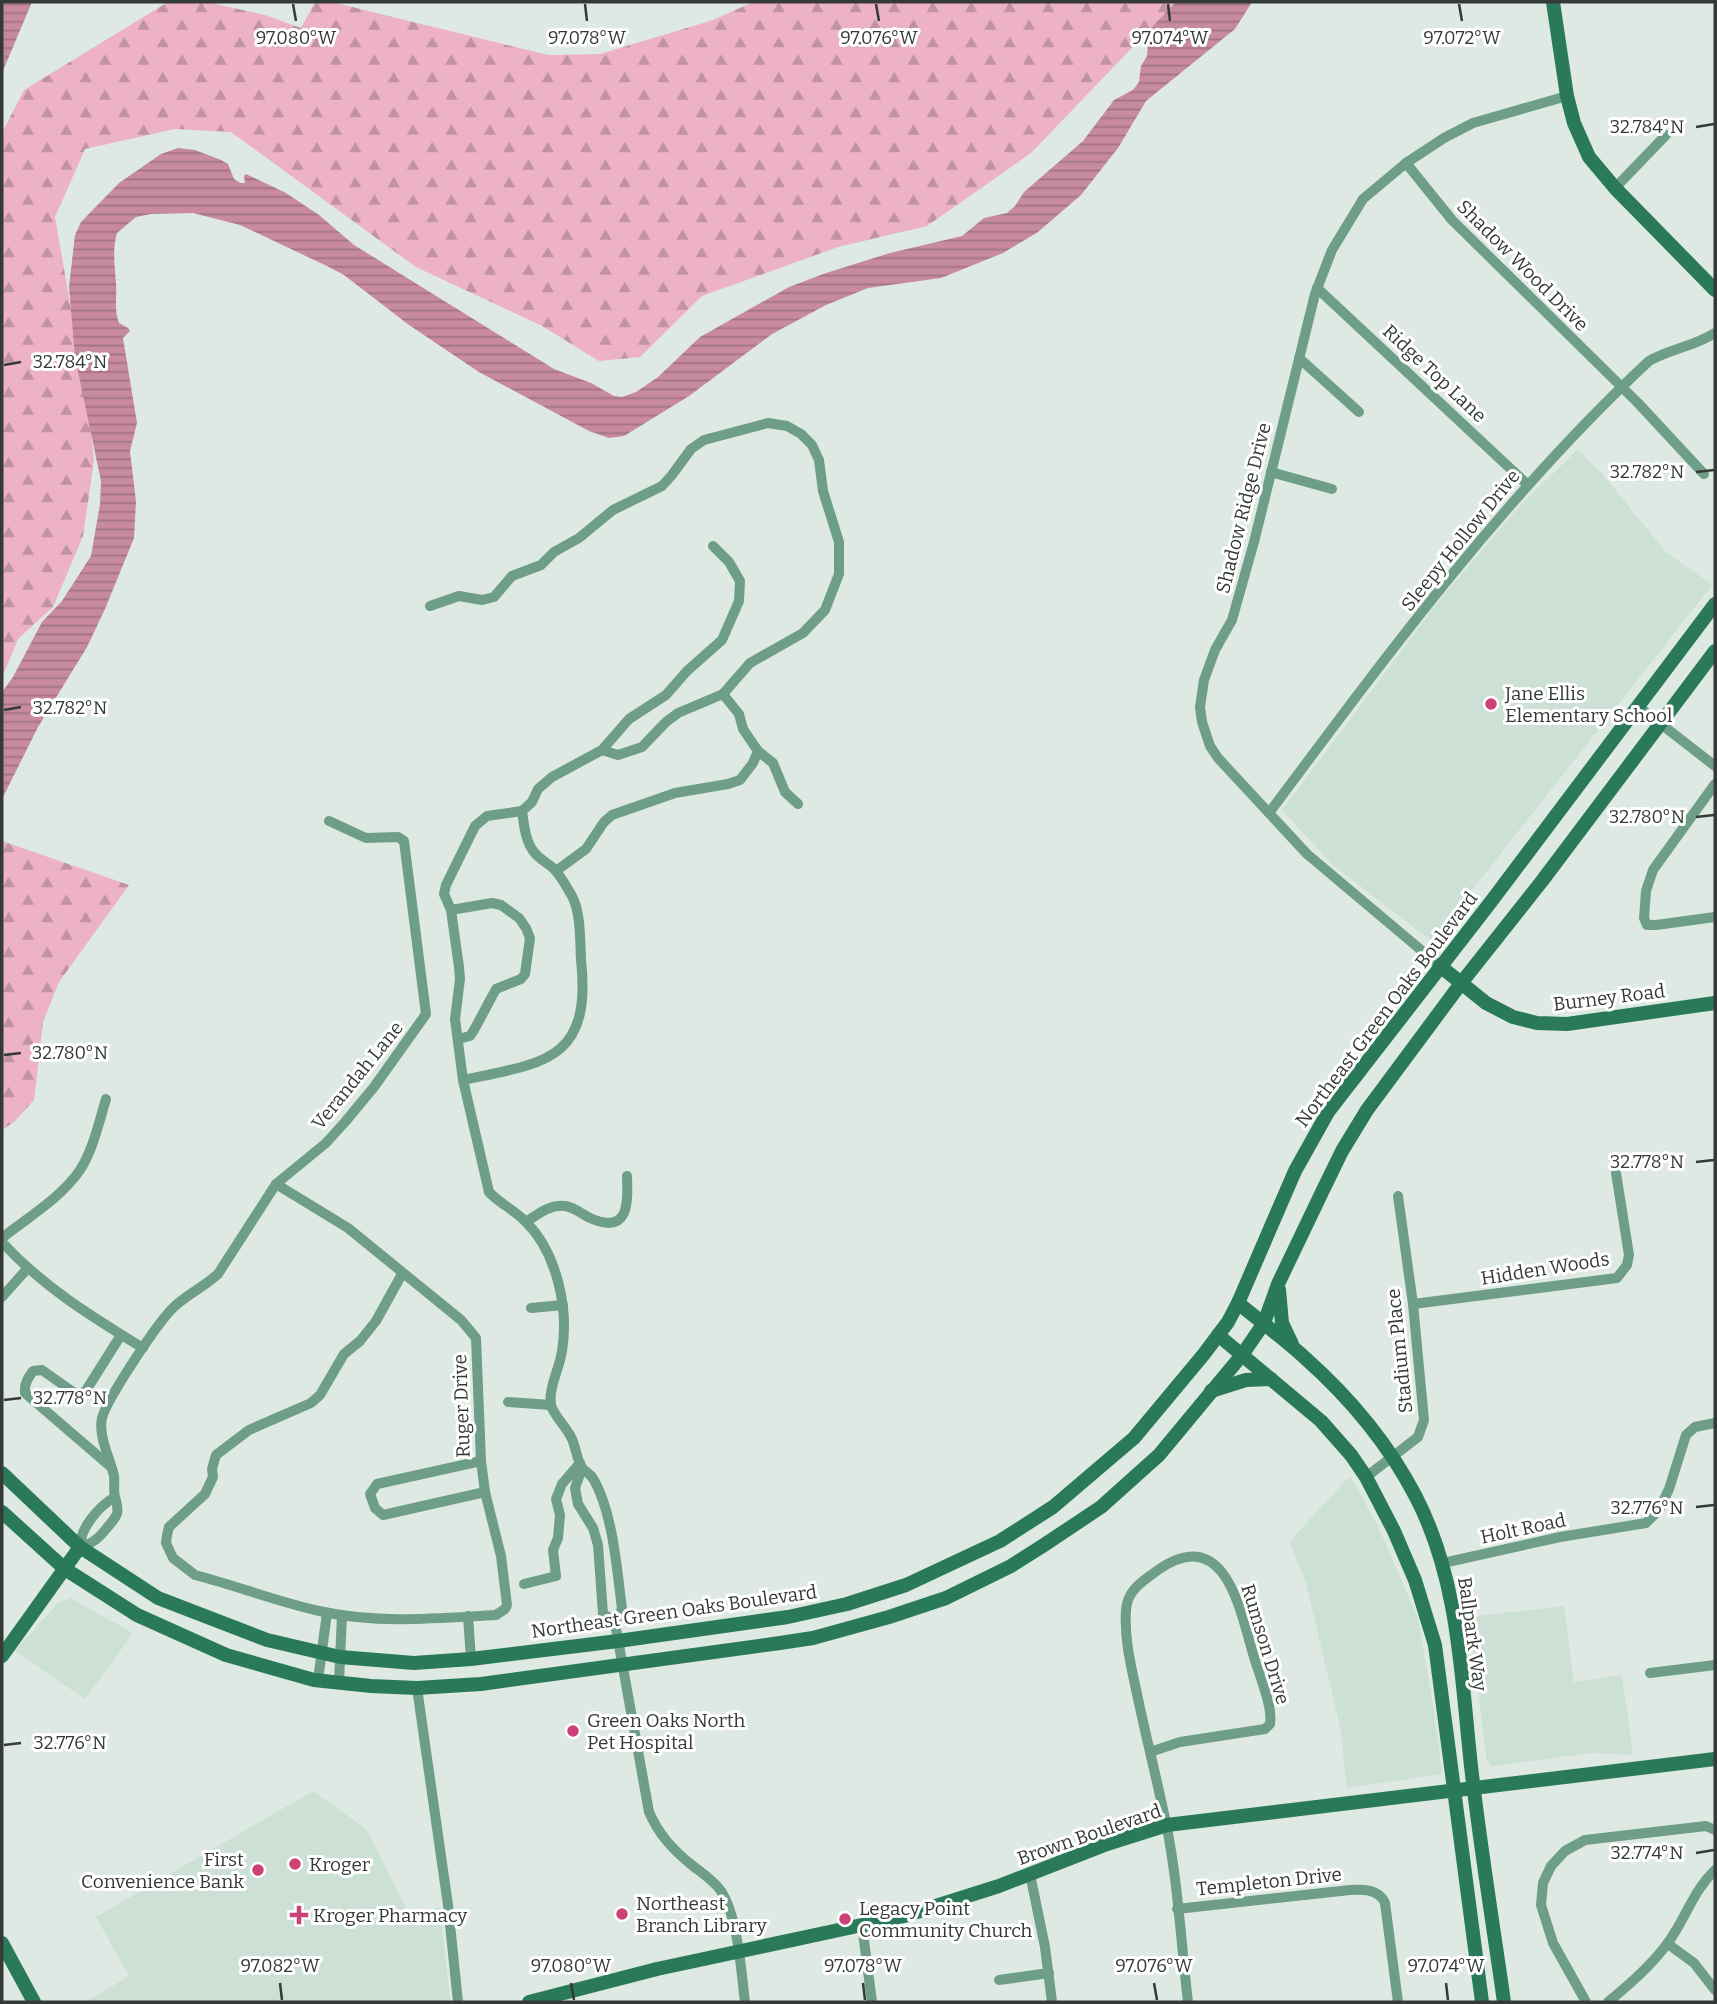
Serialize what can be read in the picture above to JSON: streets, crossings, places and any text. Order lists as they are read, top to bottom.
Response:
{
  "streets": {
    "main road": [
      "Burney Road",
      "Northeast Green Oaks Boulevard",
      "Ballpark Way",
      "Brown Boulevard"
    ],
    "street": [
      "Shadow Wood Drive",
      "Ridge Top Lane",
      "Shadow Ridge Drive",
      "Sleepy Hollow Drive",
      "Verandah Lane",
      "Hidden Woods",
      "Stadium Place",
      "Ruger Drive",
      "Holt Road",
      "Rumson Drive",
      "Templeton Drive"
    ]
  },
  "crossings": [
    ["Shadow Wood Drive", "Shadow Ridge Drive"],
    ["Shadow Wood Drive", "Sleepy Hollow Drive"],
    ["Ridge Top Lane", "Shadow Ridge Drive"],
    ["Ridge Top Lane", "Sleepy Hollow Drive"],
    ["Shadow Ridge Drive", "Sleepy Hollow Drive"],
    ["Shadow Ridge Drive", "Burney Road"],
    ["Shadow Ridge Drive", "Northeast Green Oaks Boulevard"],
    ["Burney Road", "Northeast Green Oaks Boulevard"],
    ["Northeast Green Oaks Boulevard", "Verandah Lane"],
    ["Northeast Green Oaks Boulevard", "Ballpark Way"],
    ["Verandah Lane", "Ruger Drive"],
    ["Hidden Woods", "Stadium Place"],
    ["Stadium Place", "Ballpark Way"],
    ["Holt Road", "Ballpark Way"],
    ["Ballpark Way", "Brown Boulevard"]
  ],
  "places": {
    "other": [
      "Jane Ellis Elementary School",
      "Green Oaks North Pet Hospital",
      "Kroger",
      "First Convenience Bank",
      "Northeast Branch Library",
      "Legacy Point Community Church"
    ],
    "health": ["Kroger Pharmacy"]
  },
  "coordinates": [
    "97.080°W",
    "97.078°W",
    "97.076°W",
    "97.074°W",
    "97.072°W",
    "32.784°N",
    "32.782°N",
    "32.780°N",
    "32.778°N",
    "32.776°N",
    "32.774°N",
    "97.082°W"
  ]
}
